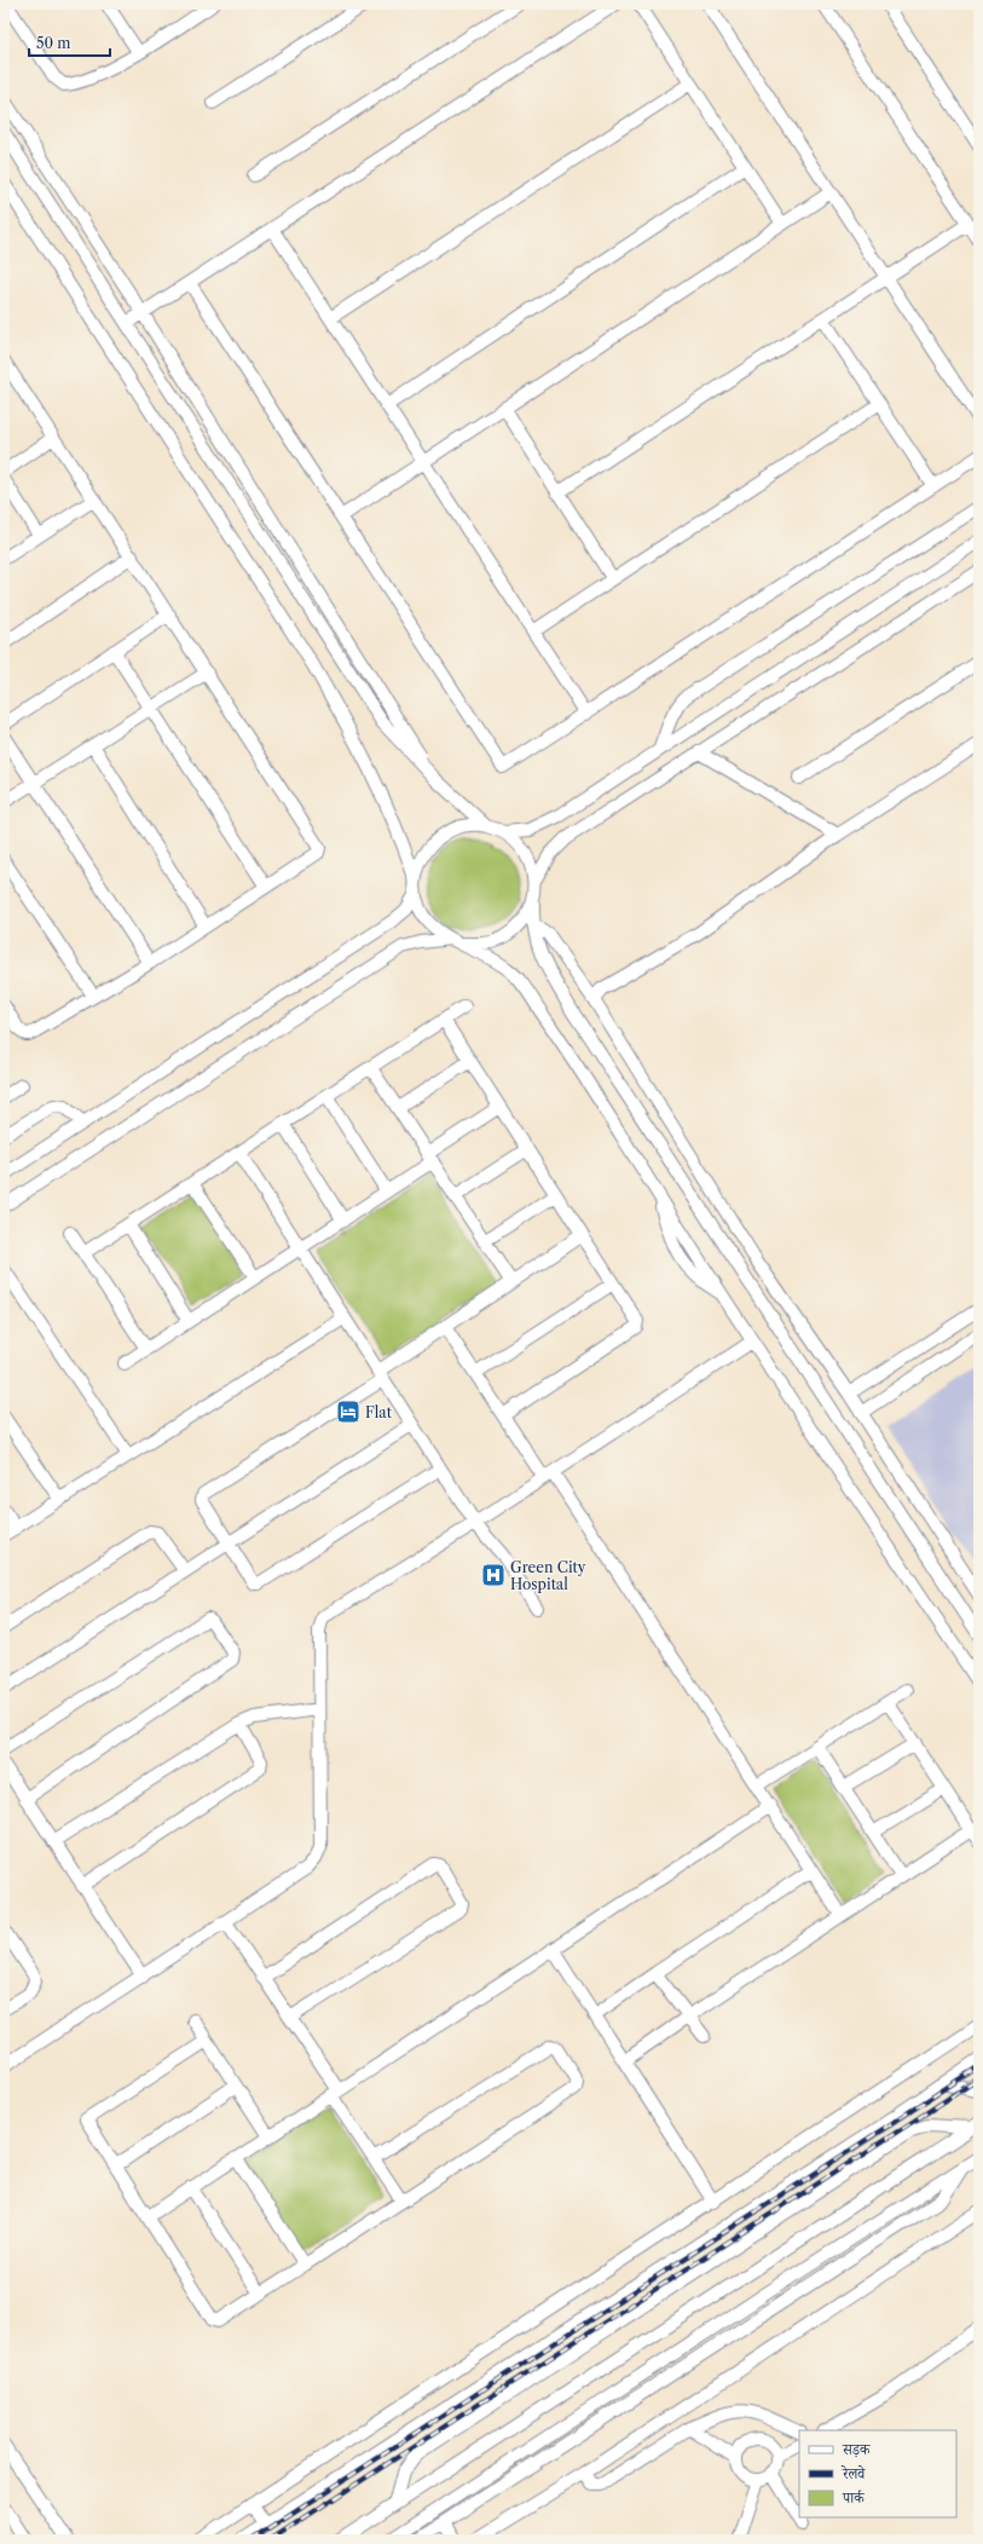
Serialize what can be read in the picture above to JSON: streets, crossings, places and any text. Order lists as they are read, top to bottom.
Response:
{
  "places": {
    "hotel": ["Flat"],
    "hospital": ["Green City Hospital"]
  },
  "legend": ["सड़क", "रेलवे", "पार्क"],
  "scale_bar": "50 m"
}
